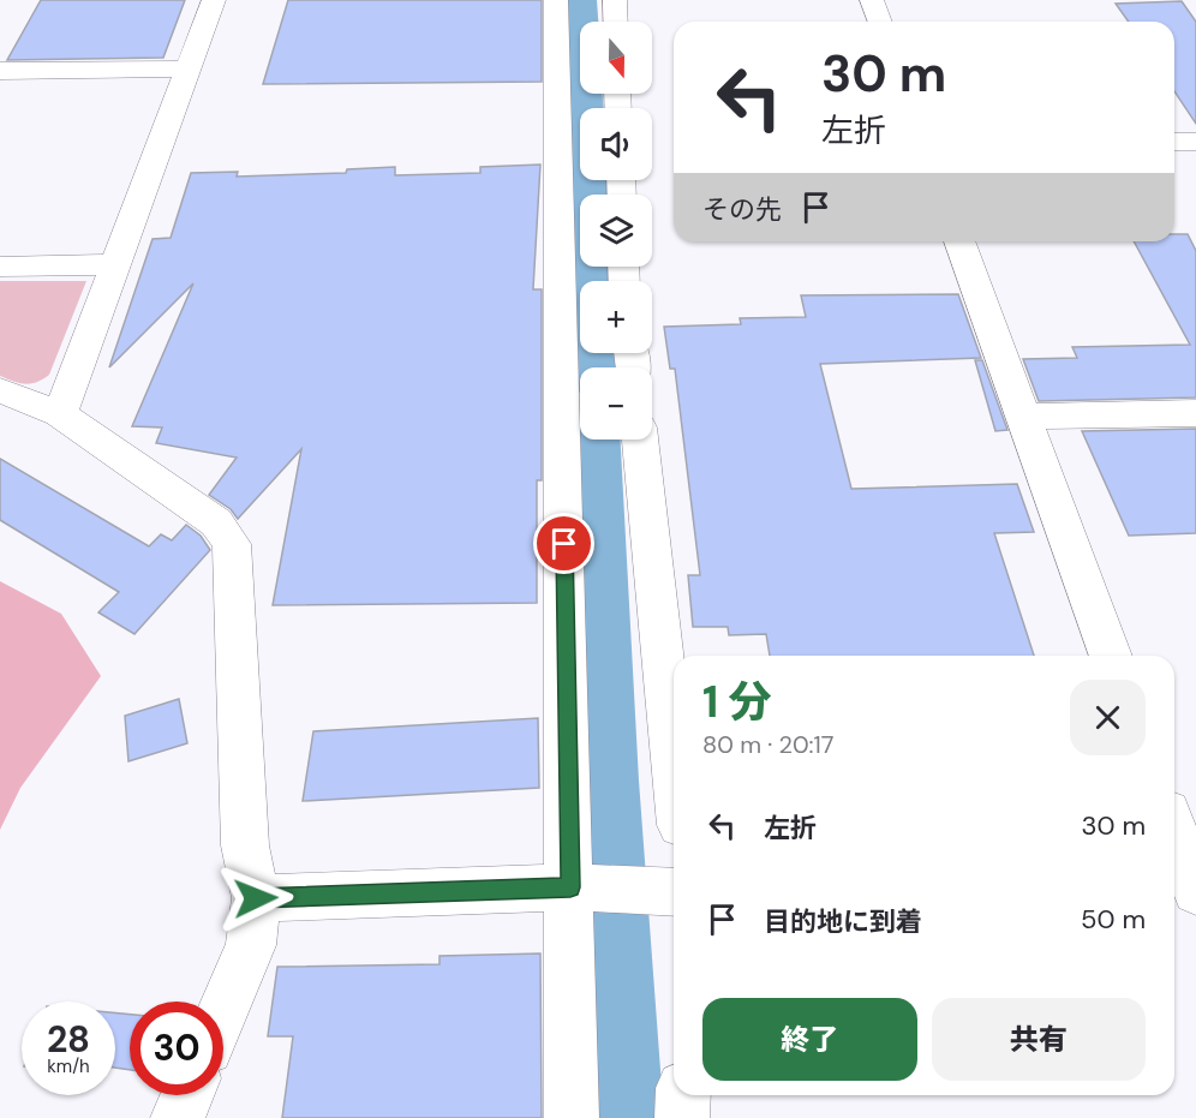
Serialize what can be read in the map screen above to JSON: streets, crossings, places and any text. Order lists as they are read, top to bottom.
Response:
{
  "north": "bottom",
  "page": {
    "map_buttons": ["+", "−"],
    "turn": ["30 m", "左折"],
    "then": "その先",
    "heading": ["1 分", "80 m · 20:17"],
    "list": [
      {
        "name": "左折",
        "value": "30 m"
      },
      {
        "name": "目的地に到着",
        "value": "50 m"
      }
    ],
    "buttons": ["終了", "共有"],
    "speed": "28 km/h",
    "limit": "30"
  }
}
